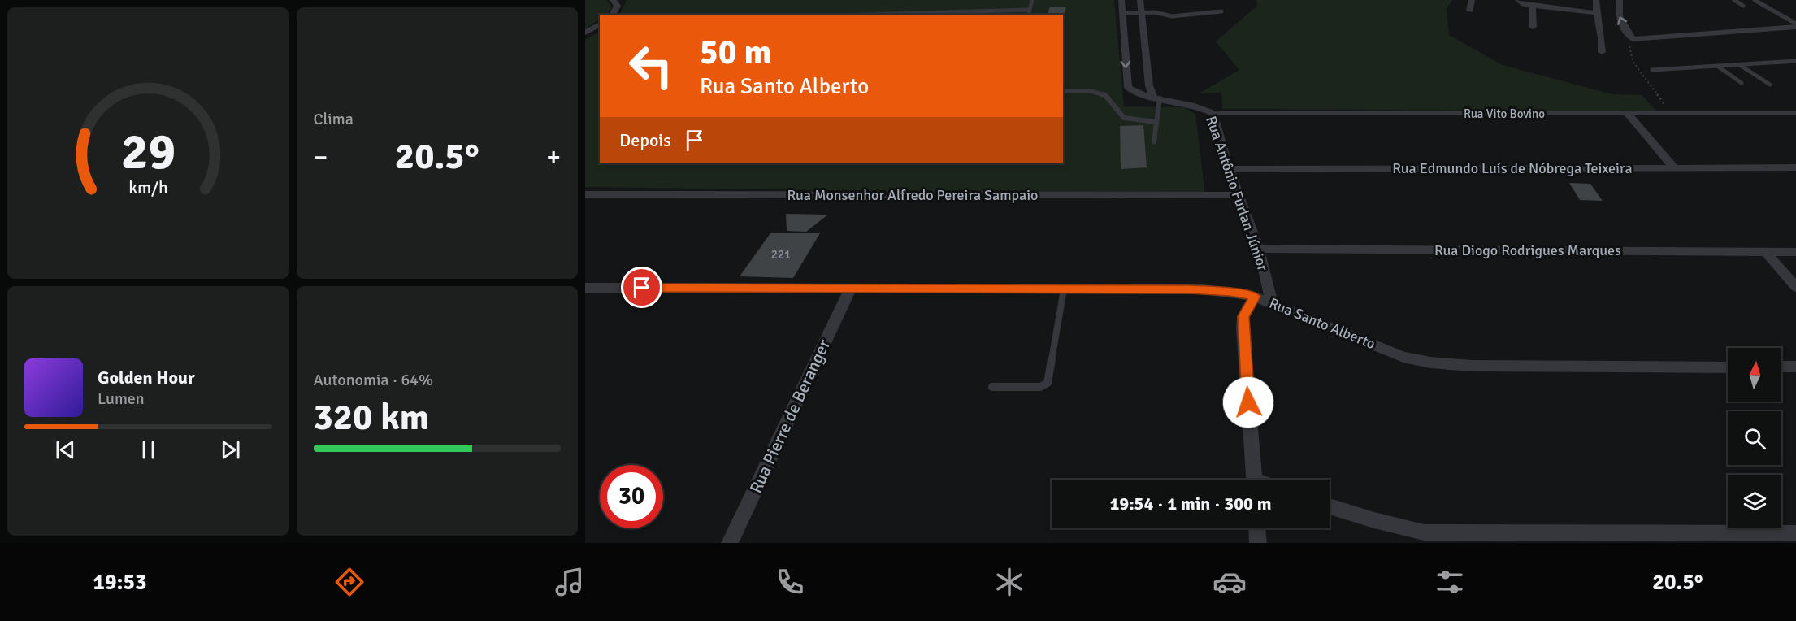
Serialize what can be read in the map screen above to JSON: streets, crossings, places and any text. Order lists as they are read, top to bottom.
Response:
{
  "streets": {
    "street": [
      "Rua Vito Bovino",
      "Rua Edmundo Luís de Nóbrega Teixeira",
      "Rua Antônio Furlan Júnior",
      "Rua Monsenhor Alfredo Pereira Sampaio",
      "Rua Diogo Rodrigues Marques",
      "Rua Santo Alberto",
      "Rua Pierre de Beranger"
    ]
  },
  "crossings": [
    ["Rua Vito Bovino", "Rua Antônio Furlan Júnior"],
    ["Rua Edmundo Luís de Nóbrega Teixeira", "Rua Antônio Furlan Júnior"],
    ["Rua Antônio Furlan Júnior", "Rua Monsenhor Alfredo Pereira Sampaio"],
    ["Rua Antônio Furlan Júnior", "Rua Diogo Rodrigues Marques"],
    ["Rua Antônio Furlan Júnior", "Rua Santo Alberto"],
    ["Rua Santo Alberto", "Rua Pierre de Beranger"]
  ],
  "house_numbers": ["221"],
  "north": "top",
  "page": {
    "tile": [
      "Clima",
      ["Autonomia · 64%", "320 km"]
    ],
    "turn": ["50 m", "Rua Santo Alberto"],
    "then": "Depois",
    "heat": ["−", "20.5°", "+"],
    "song": ["Golden Hour", "Lumen"],
    "limit": "30",
    "trip": "19:54 · 1 min · 300 m",
    "tabs": ["19:53", "20.5°"],
    "gauge": ["29", "km/h"]
  }
}
